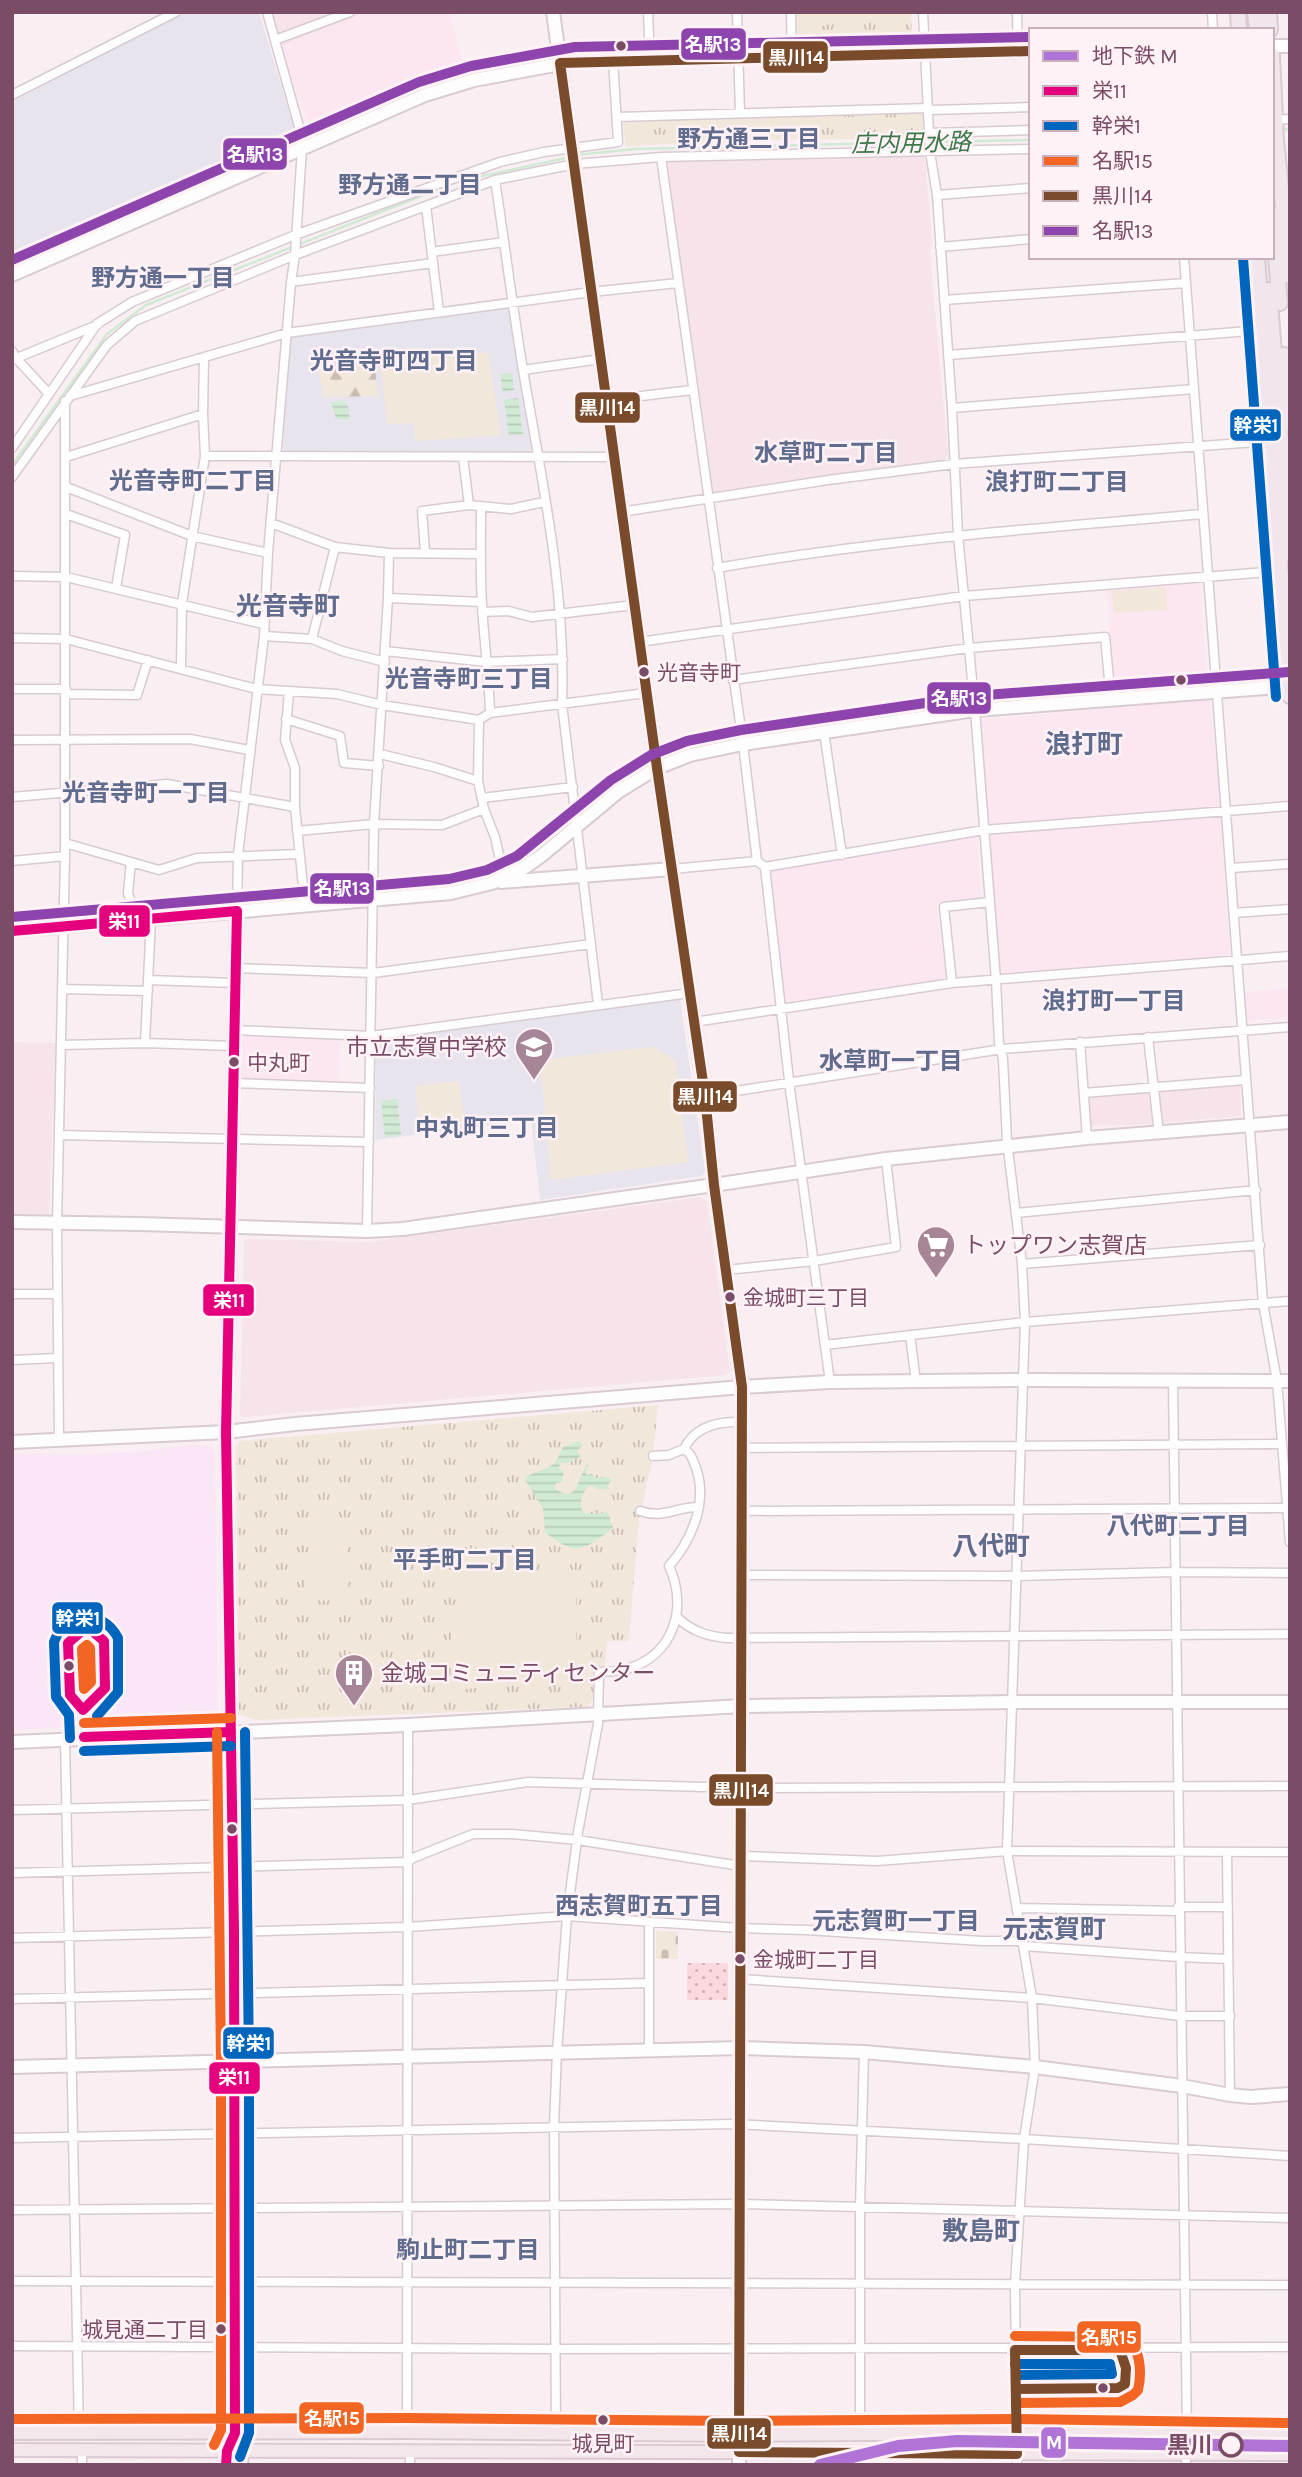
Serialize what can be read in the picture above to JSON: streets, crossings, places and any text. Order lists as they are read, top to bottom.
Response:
{
  "districts": [
    "野方通三丁目",
    "野方通二丁目",
    "野方通一丁目",
    "光音寺町四丁目",
    "水草町二丁目",
    "光音寺町二丁目",
    "浪打町二丁目",
    "光音寺町",
    "光音寺町三丁目",
    "浪打町",
    "光音寺町一丁目",
    "浪打町一丁目",
    "水草町一丁目",
    "中丸町三丁目",
    "八代町二丁目",
    "八代町",
    "平手町二丁目",
    "西志賀町五丁目",
    "元志賀町一丁目",
    "元志賀町",
    "敷島町",
    "駒止町二丁目"
  ],
  "water": ["庄内用水路"],
  "places": {
    "other": [
      "光音寺町",
      "中丸町",
      "金城町三丁目",
      "金城町二丁目",
      "城見通二丁目",
      "城見町",
      "黒川"
    ],
    "school or university": ["市立志賀中学校"],
    "supermarket": ["トップワン志賀店"],
    "building": ["金城コミュニティセンター"]
  },
  "lines": [
    "transit line 名駅13",
    "transit line 黒川14",
    "transit line 幹栄1",
    "transit line 栄11",
    "transit line 名駅15",
    "metro line M"
  ],
  "legend": [
    "地下鉄 M",
    "栄11",
    "幹栄1",
    "名駅15",
    "黒川14",
    "名駅13"
  ]
}
